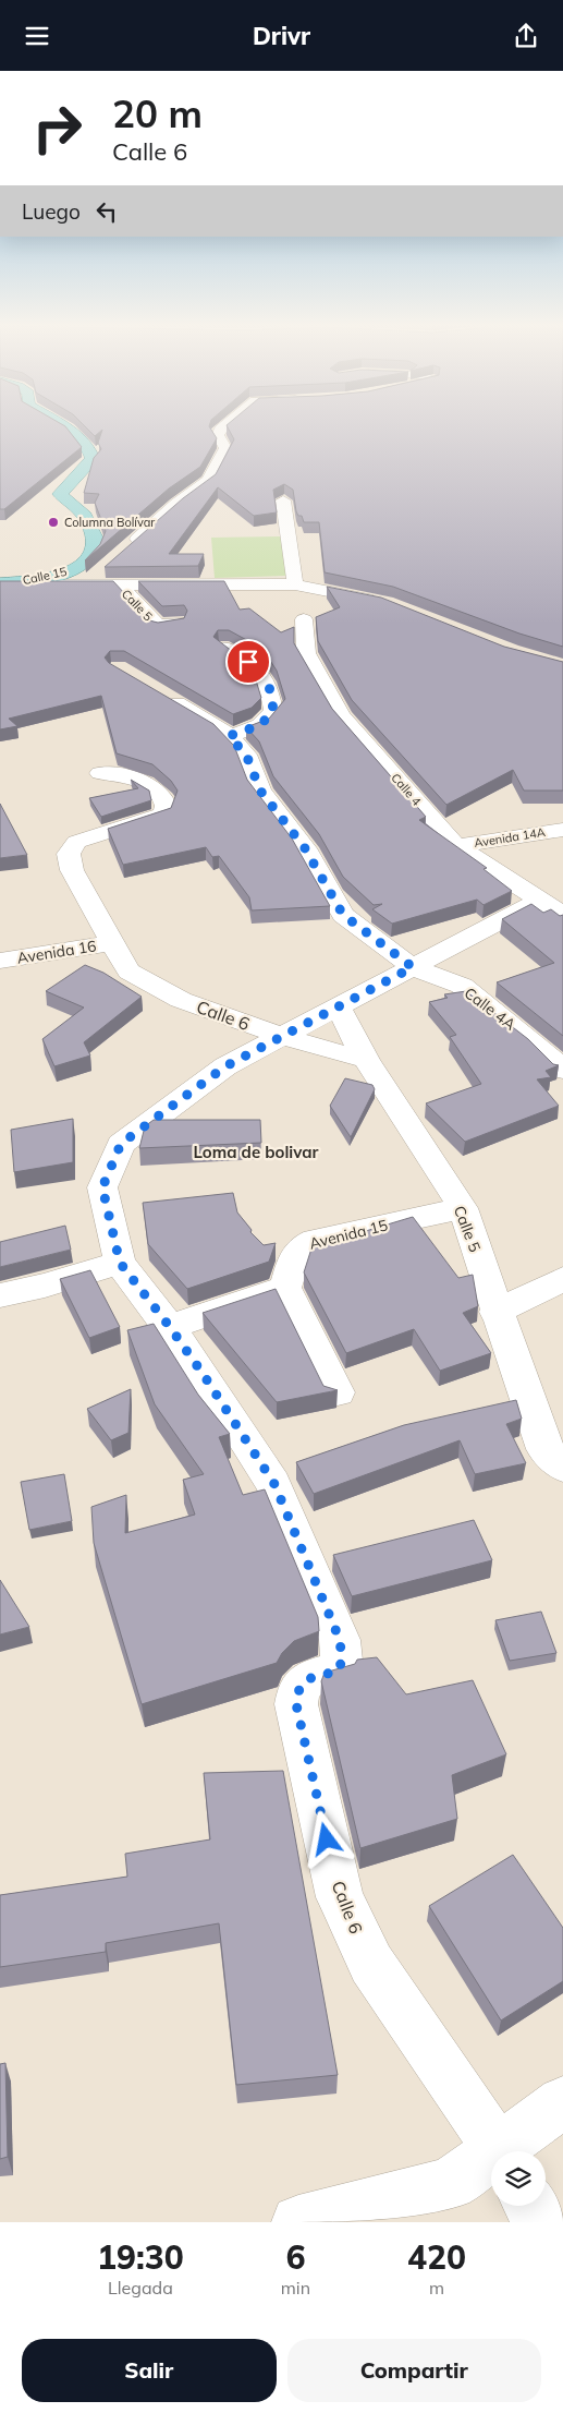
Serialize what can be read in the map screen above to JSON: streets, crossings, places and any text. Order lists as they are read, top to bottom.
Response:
{
  "streets": {
    "main road": ["Calle 15"],
    "street": [
      "Calle 5",
      "Calle 4",
      "Avenida 14A",
      "Avenida 16",
      "Calle 4A",
      "Calle 6",
      "Avenida 15"
    ]
  },
  "crossings": [
    ["Calle 5", "Avenida 15"],
    ["Calle 4", "Avenida 14A"],
    ["Avenida 16", "Calle 6"]
  ],
  "districts": ["Loma de bolivar"],
  "places": ["Columna Bolívar"],
  "page": {
    "header": "Drivr",
    "turn": ["20 m", "Calle 6"],
    "then": "Luego",
    "eta": [
      "19:30",
      "Llegada",
      "6",
      "min",
      "420",
      "m"
    ],
    "buttons": ["Salir", "Compartir"]
  }
}
